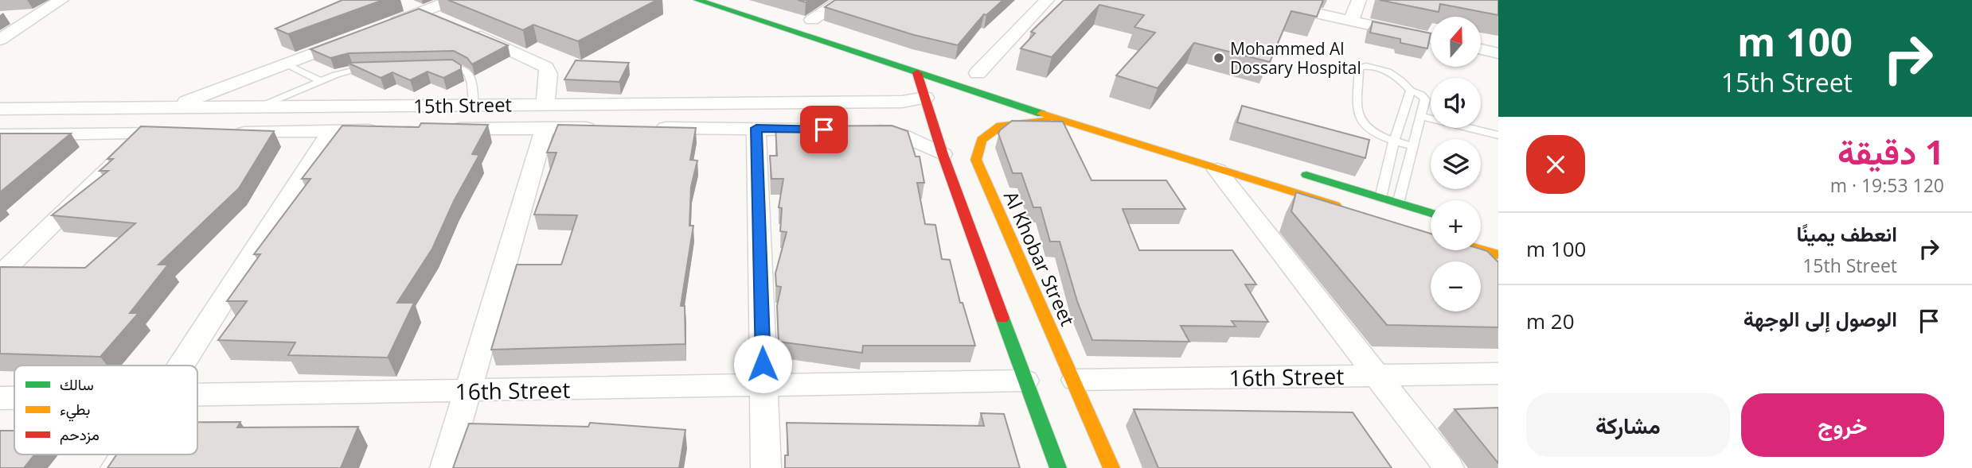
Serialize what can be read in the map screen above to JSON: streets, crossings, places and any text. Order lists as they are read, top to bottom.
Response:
{
  "streets": {
    "street": ["15th Street", "Al Khobar Street", "16th Street"]
  },
  "crossings": [
    ["Al Khobar Street", "16th Street"]
  ],
  "places": ["Mohammed Al Dossary Hospital"],
  "legend": ["سالك", "بطيء", "مزدحم"],
  "north": "top",
  "page": {
    "turn": ["100 m", "15th Street"],
    "map_buttons": ["+", "−"],
    "heading": ["1 دقيقة", "120 m · 19:53"],
    "list": [
      {
        "name": "انعطف يمينًا",
        "note": "15th Street",
        "value": "100 m"
      },
      {
        "name": "الوصول إلى الوجهة",
        "value": "20 m"
      }
    ],
    "buttons": ["خروج", "مشاركة"]
  }
}
